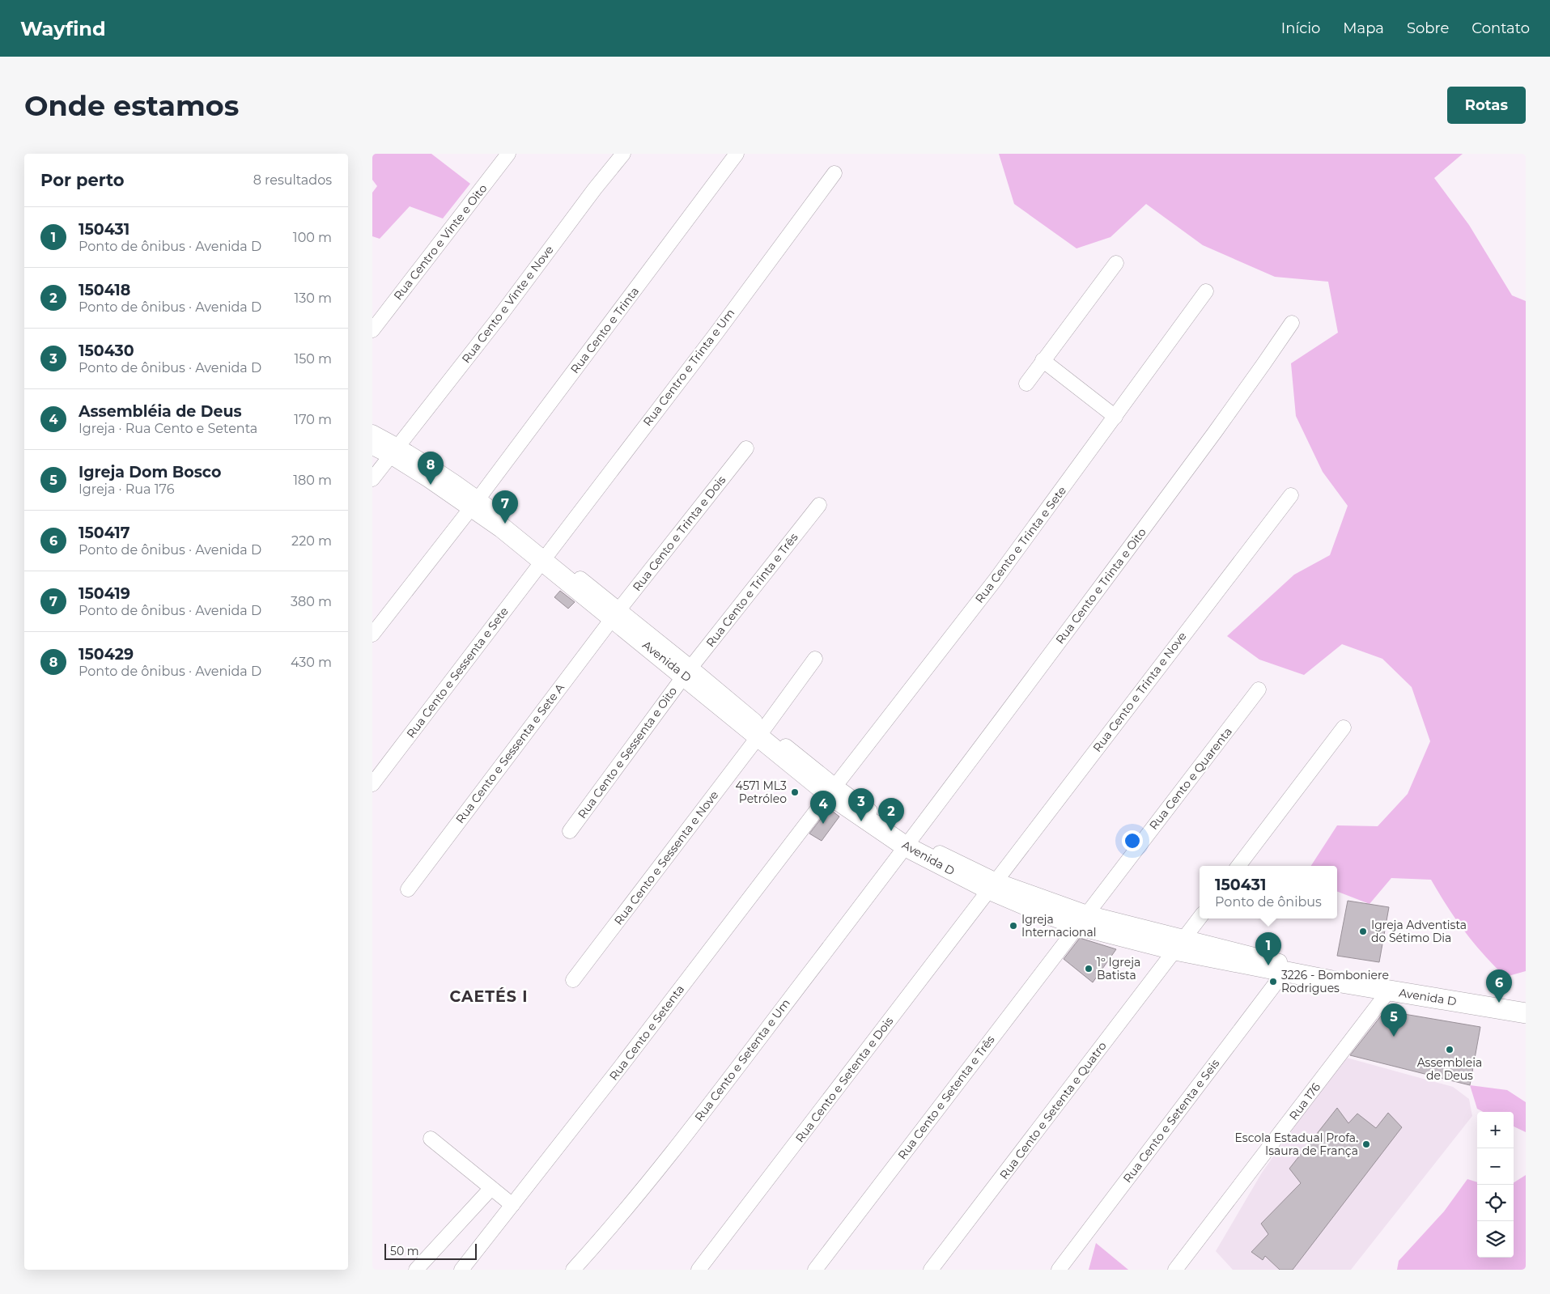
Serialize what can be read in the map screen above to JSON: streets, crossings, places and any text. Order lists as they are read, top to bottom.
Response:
{
  "streets": {
    "street": [
      "Rua Centro e Vinte e Oito",
      "Rua Cento e Vinte e Nove",
      "Rua Cento e Trinta",
      "Rua Centro e Trinta e Um",
      "Rua Cento e Trinta e Dois",
      "Rua Cento e Trinta e Sete",
      "Rua Cento e Trinta e Oito",
      "Rua Cento e Trinta e Três",
      "Avenida D",
      "Rua Cento e Sessenta e Sete",
      "Rua Cento e Trinta e Nove",
      "Rua Cento e Sessenta e Oito",
      "Rua Cento e Sessenta e Sete A",
      "Rua Cento e Quarenta",
      "Rua Cento e Sessenta e Nove",
      "Rua Cento e Setenta",
      "Rua Cento e Setenta e Um",
      "Rua Cento e Setenta e Dois",
      "Rua Cento e Setenta e Três",
      "Rua 176",
      "Rua Cento e Setenta e Quatro",
      "Rua Cento e Setenta e Seis"
    ]
  },
  "crossings": [
    ["Rua Cento e Vinte e Nove", "Avenida D"],
    ["Rua Cento e Trinta", "Avenida D"],
    ["Rua Centro e Trinta e Um", "Avenida D"],
    ["Rua Centro e Trinta e Um", "Rua Cento e Sessenta e Sete"],
    ["Rua Cento e Trinta e Dois", "Avenida D"],
    ["Rua Cento e Trinta e Dois", "Rua Cento e Sessenta e Sete A"],
    ["Rua Cento e Trinta e Sete", "Avenida D"],
    ["Rua Cento e Trinta e Sete", "Rua Cento e Setenta"],
    ["Rua Cento e Trinta e Oito", "Avenida D"],
    ["Rua Cento e Trinta e Oito", "Rua Cento e Setenta e Um"],
    ["Rua Cento e Trinta e Três", "Avenida D"],
    ["Rua Cento e Trinta e Três", "Rua Cento e Sessenta e Oito"],
    ["Avenida D", "Rua Cento e Sessenta e Sete"],
    ["Avenida D", "Rua Cento e Trinta e Nove"],
    ["Avenida D", "Rua Cento e Sessenta e Oito"],
    ["Avenida D", "Rua Cento e Sessenta e Sete A"],
    ["Avenida D", "Rua Cento e Quarenta"],
    ["Avenida D", "Rua Cento e Sessenta e Nove"],
    ["Avenida D", "Rua Cento e Setenta"],
    ["Avenida D", "Rua Cento e Setenta e Um"],
    ["Avenida D", "Rua Cento e Setenta e Dois"],
    ["Avenida D", "Rua Cento e Setenta e Três"],
    ["Avenida D", "Rua 176"],
    ["Avenida D", "Rua Cento e Setenta e Quatro"],
    ["Avenida D", "Rua Cento e Setenta e Seis"],
    ["Rua Cento e Trinta e Nove", "Rua Cento e Setenta e Dois"],
    ["Rua Cento e Quarenta", "Rua Cento e Setenta e Três"]
  ],
  "districts": ["CAETÉS I"],
  "places": [
    "4571 ML3 Petróleo",
    "Igreja Internacional",
    "Igreja Adventista do Sétimo Dia",
    "1º Igreja Batista",
    "3226 - Bomboniere Rodrigues",
    "Assembleia de Deus",
    "Escola Estadual Profa. Isaura de França"
  ],
  "scale_bar": "50 m",
  "page": {
    "header": "Wayfind",
    "nav": [
      "Início",
      "Mapa",
      "Sobre",
      "Contato"
    ],
    "buttons": "Rotas",
    "title": "Onde estamos",
    "heading": ["Por perto", "8 resultados"],
    "list": [
      {
        "mark": "1",
        "name": "150431",
        "note": "Ponto de ônibus · Avenida D",
        "value": "100 m"
      },
      {
        "mark": "2",
        "name": "150418",
        "note": "Ponto de ônibus · Avenida D",
        "value": "130 m"
      },
      {
        "mark": "3",
        "name": "150430",
        "note": "Ponto de ônibus · Avenida D",
        "value": "150 m"
      },
      {
        "mark": "4",
        "name": "Assembléia de Deus",
        "note": "Igreja · Rua Cento e Setenta",
        "value": "170 m"
      },
      {
        "mark": "5",
        "name": "Igreja Dom Bosco",
        "note": "Igreja · Rua 176",
        "value": "180 m"
      },
      {
        "mark": "6",
        "name": "150417",
        "note": "Ponto de ônibus · Avenida D",
        "value": "220 m"
      },
      {
        "mark": "7",
        "name": "150419",
        "note": "Ponto de ônibus · Avenida D",
        "value": "380 m"
      },
      {
        "mark": "8",
        "name": "150429",
        "note": "Ponto de ônibus · Avenida D",
        "value": "430 m"
      }
    ],
    "pins": [
      "8",
      "7",
      "3",
      "4",
      "2",
      "1",
      "6",
      "5"
    ],
    "popup": ["150431", "Ponto de ônibus"],
    "map_buttons": ["+", "−"],
    "scale": "50 m"
  }
}
